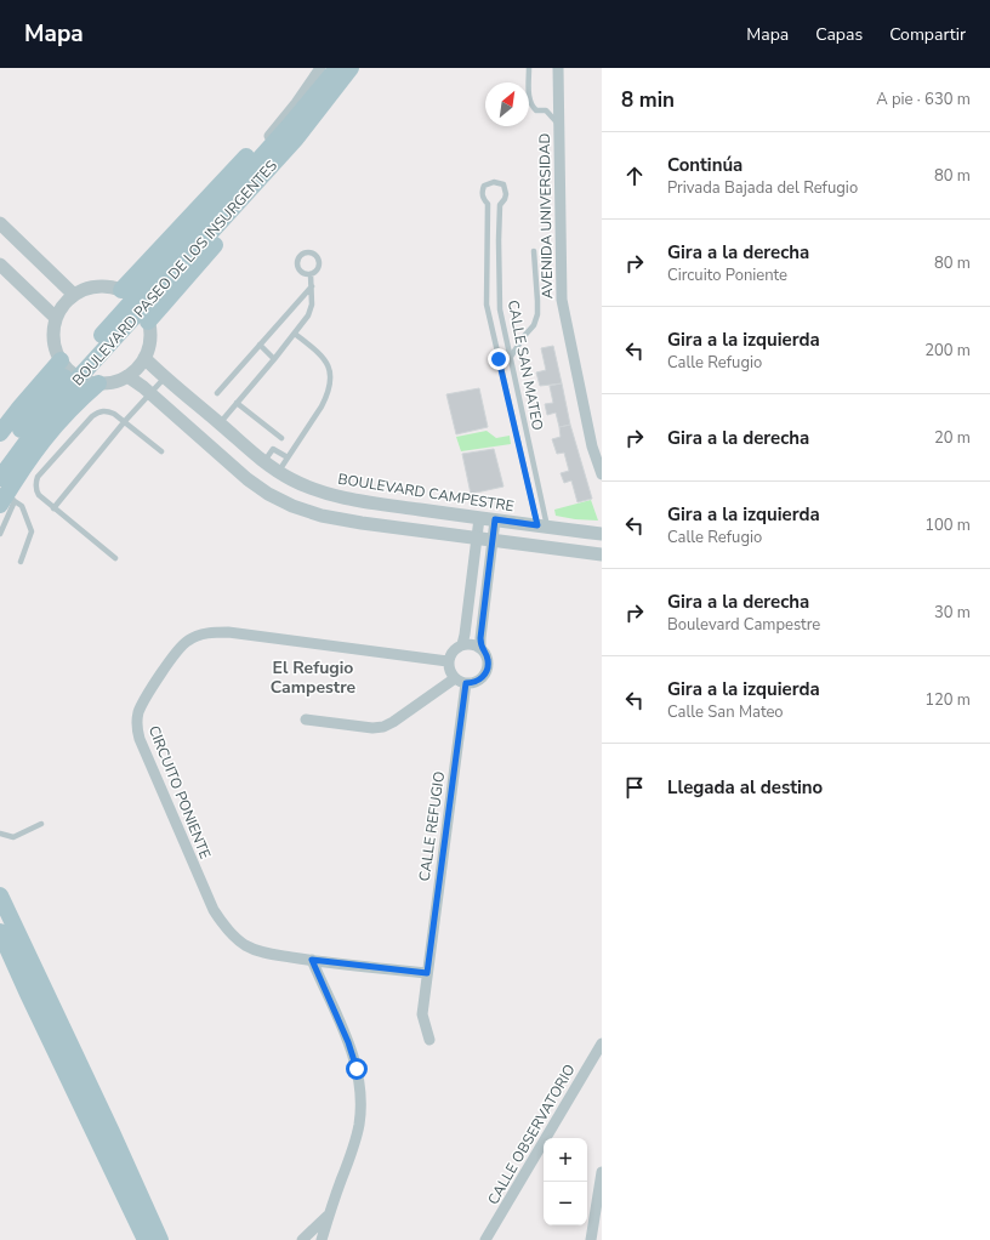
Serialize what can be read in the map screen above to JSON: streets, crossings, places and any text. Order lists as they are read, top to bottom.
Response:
{
  "streets": {
    "main road": ["BOULEVARD PASEO DE LOS INSURGENTES"],
    "street": [
      "AVENIDA UNIVERSIDAD",
      "BOULEVARD CAMPESTRE",
      "CIRCUITO PONIENTE",
      "CALLE REFUGIO",
      "CALLE OBSERVATORIO"
    ],
    "lane": ["CALLE SAN MATEO"]
  },
  "crossings": [
    ["CALLE SAN MATEO", "BOULEVARD CAMPESTRE"],
    ["CIRCUITO PONIENTE", "CALLE REFUGIO"]
  ],
  "districts": ["El Refugio Campestre"],
  "north": "top right",
  "page": {
    "header": "Mapa",
    "nav": ["Mapa", "Capas", "Compartir"],
    "heading": ["8 min", "A pie · 630 m"],
    "list": [
      ["Continúa", "Privada Bajada del Refugio", "80 m"],
      ["Gira a la derecha", "Circuito Poniente", "80 m"],
      ["Gira a la izquierda", "Calle Refugio", "200 m"],
      ["Gira a la derecha", "20 m"],
      ["Gira a la izquierda", "Calle Refugio", "100 m"],
      ["Gira a la derecha", "Boulevard Campestre", "30 m"],
      ["Gira a la izquierda", "Calle San Mateo", "120 m"],
      "Llegada al destino"
    ],
    "map_buttons": ["+", "−"]
  }
}
